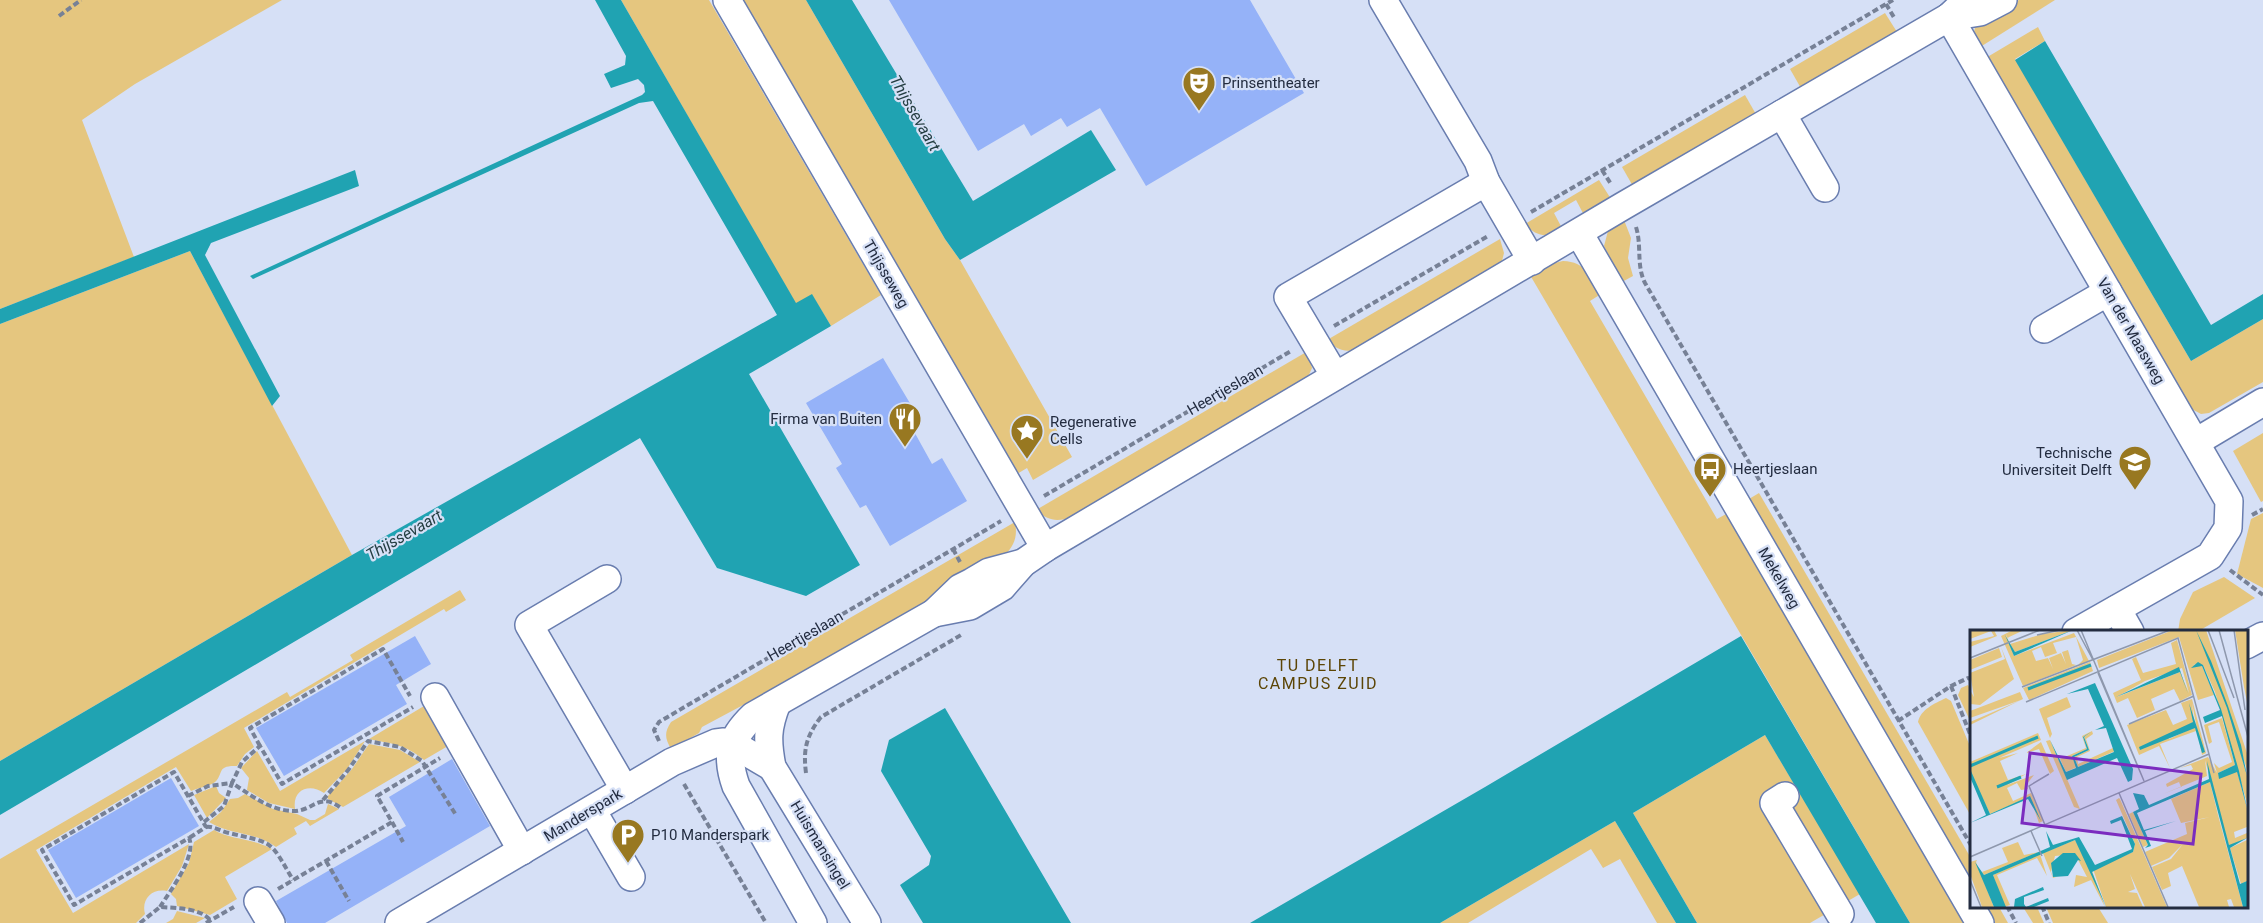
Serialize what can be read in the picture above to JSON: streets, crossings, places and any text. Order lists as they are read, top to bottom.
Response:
{
  "streets": {
    "street": [
      "Thijsseweg",
      "Van der Maasweg",
      "Mekelweg",
      "Manderspark",
      "Huismansingel"
    ],
    "path": ["Heertjeslaan"]
  },
  "crossings": [
    ["Thijsseweg", "Heertjeslaan"],
    ["Heertjeslaan", "Manderspark"]
  ],
  "districts": ["TU DELFT CAMPUS ZUID"],
  "water": ["Thijssevaart"],
  "places": {
    "theatre": ["Prinsentheater"],
    "restaurant": ["Firma van Buiten"],
    "place": ["Regenerative Cells"],
    "school or university": ["Technische Universiteit Delft"],
    "bus stop": ["Heertjeslaan"],
    "parking": ["P10 Manderspark"]
  }
}
